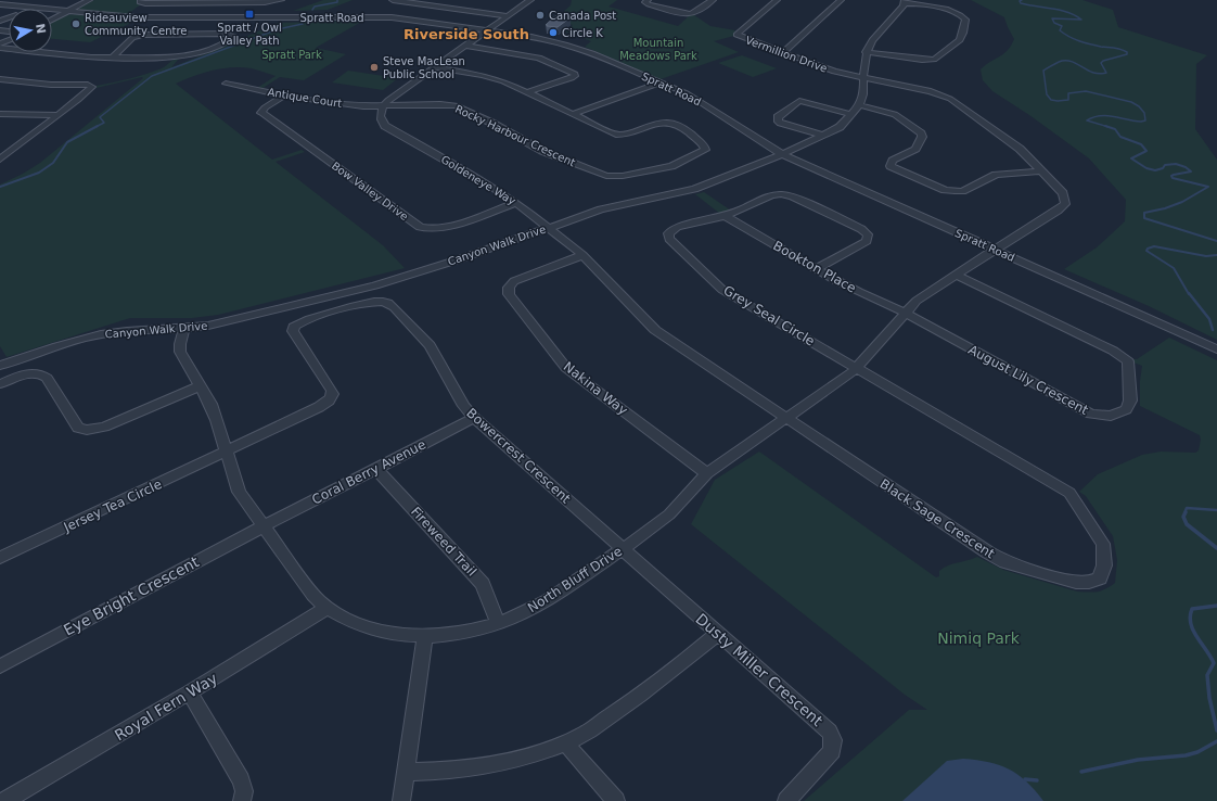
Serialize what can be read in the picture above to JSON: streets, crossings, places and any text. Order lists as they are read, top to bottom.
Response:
{
  "streets": {
    "street": [
      "Spratt Road",
      "Vermillion Drive",
      "Antique Court",
      "Rocky Harbour Crescent",
      "Goldeneye Way",
      "Bow Valley Drive",
      "Canyon Walk Drive",
      "Bookton Place",
      "Grey Seal Circle",
      "August Lily Crescent",
      "Nakina Way",
      "Bowercrest Crescent",
      "Coral Berry Avenue",
      "Jersey Tea Circle",
      "Black Sage Crescent",
      "Fireweed Trail",
      "North Bluff Drive",
      "Eye Bright Crescent",
      "Dusty Miller Crescent",
      "Royal Fern Way"
    ]
  },
  "crossings": [
    ["Spratt Road", "Canyon Walk Drive"],
    ["Spratt Road", "North Bluff Drive"],
    ["Vermillion Drive", "North Bluff Drive"],
    ["Antique Court", "Rocky Harbour Crescent"],
    ["Antique Court", "Goldeneye Way"],
    ["Antique Court", "Bow Valley Drive"],
    ["Rocky Harbour Crescent", "Goldeneye Way"],
    ["Goldeneye Way", "Bow Valley Drive"],
    ["Goldeneye Way", "Canyon Walk Drive"],
    ["Goldeneye Way", "Nakina Way"],
    ["Goldeneye Way", "Black Sage Crescent"],
    ["Goldeneye Way", "North Bluff Drive"],
    ["Canyon Walk Drive", "North Bluff Drive"],
    ["Bookton Place", "Grey Seal Circle"],
    ["Bookton Place", "August Lily Crescent"],
    ["Bookton Place", "North Bluff Drive"],
    ["Grey Seal Circle", "Black Sage Crescent"],
    ["Grey Seal Circle", "North Bluff Drive"],
    ["August Lily Crescent", "North Bluff Drive"],
    ["Nakina Way", "North Bluff Drive"],
    ["Bowercrest Crescent", "Coral Berry Avenue"],
    ["Bowercrest Crescent", "Jersey Tea Circle"],
    ["Bowercrest Crescent", "North Bluff Drive"],
    ["Bowercrest Crescent", "Dusty Miller Crescent"],
    ["Coral Berry Avenue", "Fireweed Trail"],
    ["Coral Berry Avenue", "North Bluff Drive"],
    ["Coral Berry Avenue", "Eye Bright Crescent"],
    ["Jersey Tea Circle", "North Bluff Drive"],
    ["Black Sage Crescent", "North Bluff Drive"],
    ["Fireweed Trail", "North Bluff Drive"],
    ["North Bluff Drive", "Eye Bright Crescent"],
    ["North Bluff Drive", "Dusty Miller Crescent"],
    ["North Bluff Drive", "Royal Fern Way"]
  ],
  "districts": ["Riverside South"],
  "parks": ["Mountain Meadows Park", "Spratt Park", "Nimiq Park"],
  "places": {
    "transit": ["Spratt / Owl Valley Path"],
    "other": [
      "Canada Post",
      "Rideauview Community Centre",
      "Circle K",
      "Steve MacLean Public School"
    ]
  },
  "north": "right"
}
